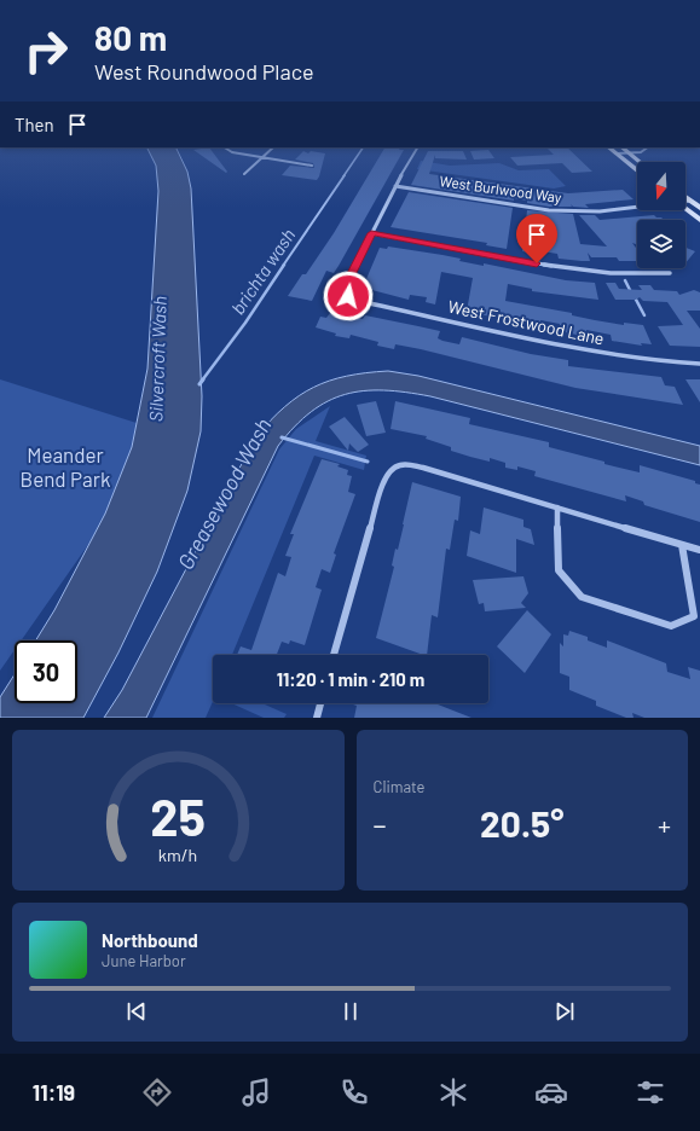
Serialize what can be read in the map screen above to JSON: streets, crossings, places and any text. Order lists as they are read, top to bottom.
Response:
{
  "streets": {
    "street": ["West Burlwood Way", "West Frostwood Lane"]
  },
  "water": ["brichta wash", "Silvercroft Wash", "Greasewood Wash"],
  "parks": ["Meander Bend Park"],
  "north": "bottom",
  "page": {
    "turn": ["80 m", "West Roundwood Place"],
    "then": "Then",
    "limit": "30",
    "trip": "11:20 · 1 min · 210 m",
    "tile": "Climate",
    "heat": ["−", "20.5°", "+"],
    "song": ["Northbound", "June Harbor"],
    "tabs": "11:19",
    "gauge": ["25", "km/h"]
  }
}
